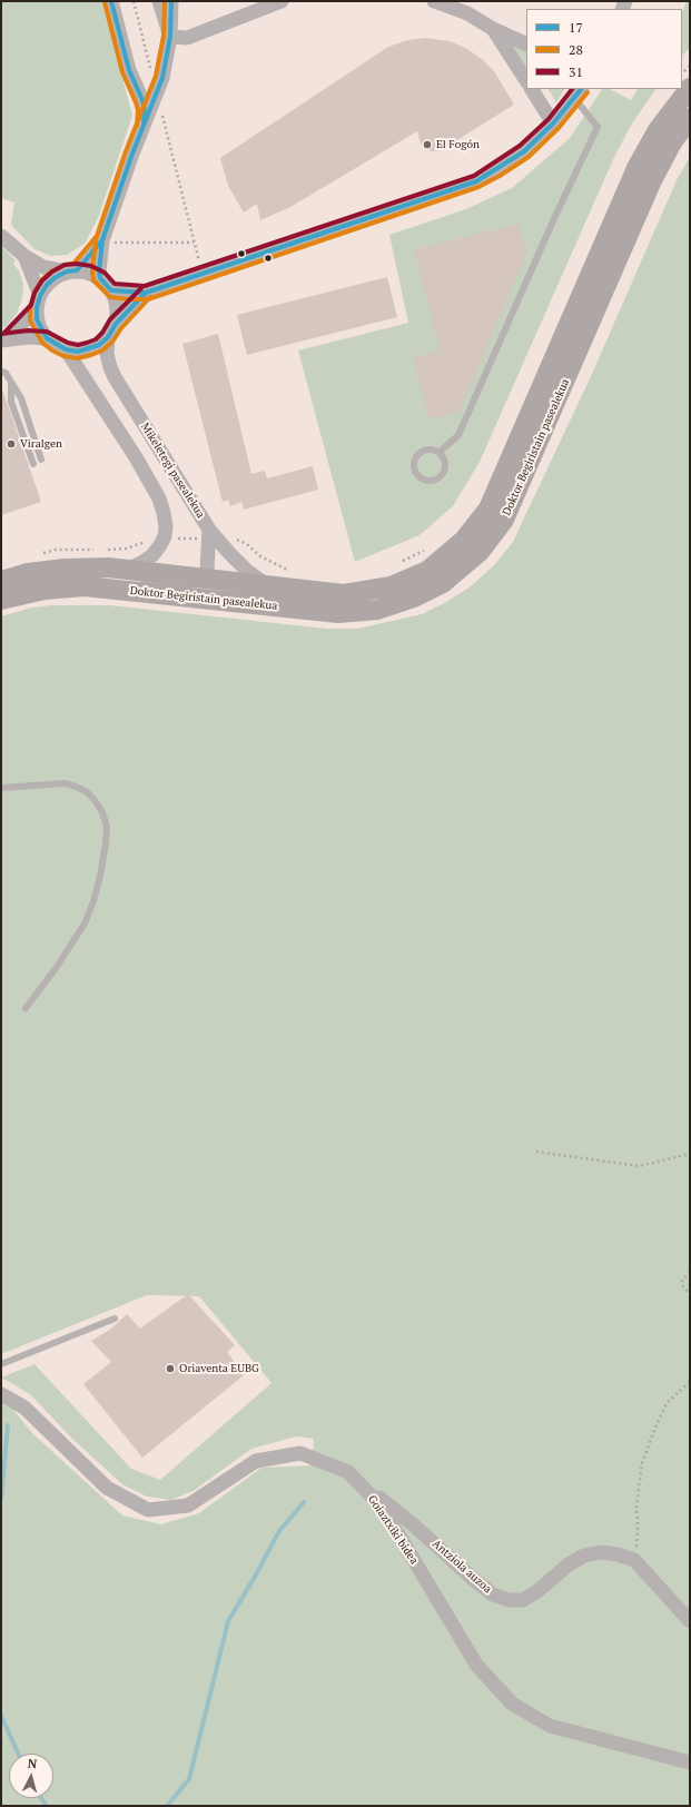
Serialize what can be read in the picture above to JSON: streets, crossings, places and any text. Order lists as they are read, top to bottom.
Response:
{
  "streets": {
    "main road": ["Doktor Begiristain pasealekua"],
    "street": ["Mikeletegi pasealekua", "Goiaztxiki bidea", "Antziola auzoa"]
  },
  "crossings": [
    ["Doktor Begiristain pasealekua", "Mikeletegi pasealekua"],
    ["Goiaztxiki bidea", "Antziola auzoa"]
  ],
  "places": ["El Fogón", "Viralgen", "Oriaventa EUBG"],
  "lines": ["transit line 17", "transit line 28", "transit line 31"],
  "legend": ["17", "28", "31"],
  "north": "top"
}
